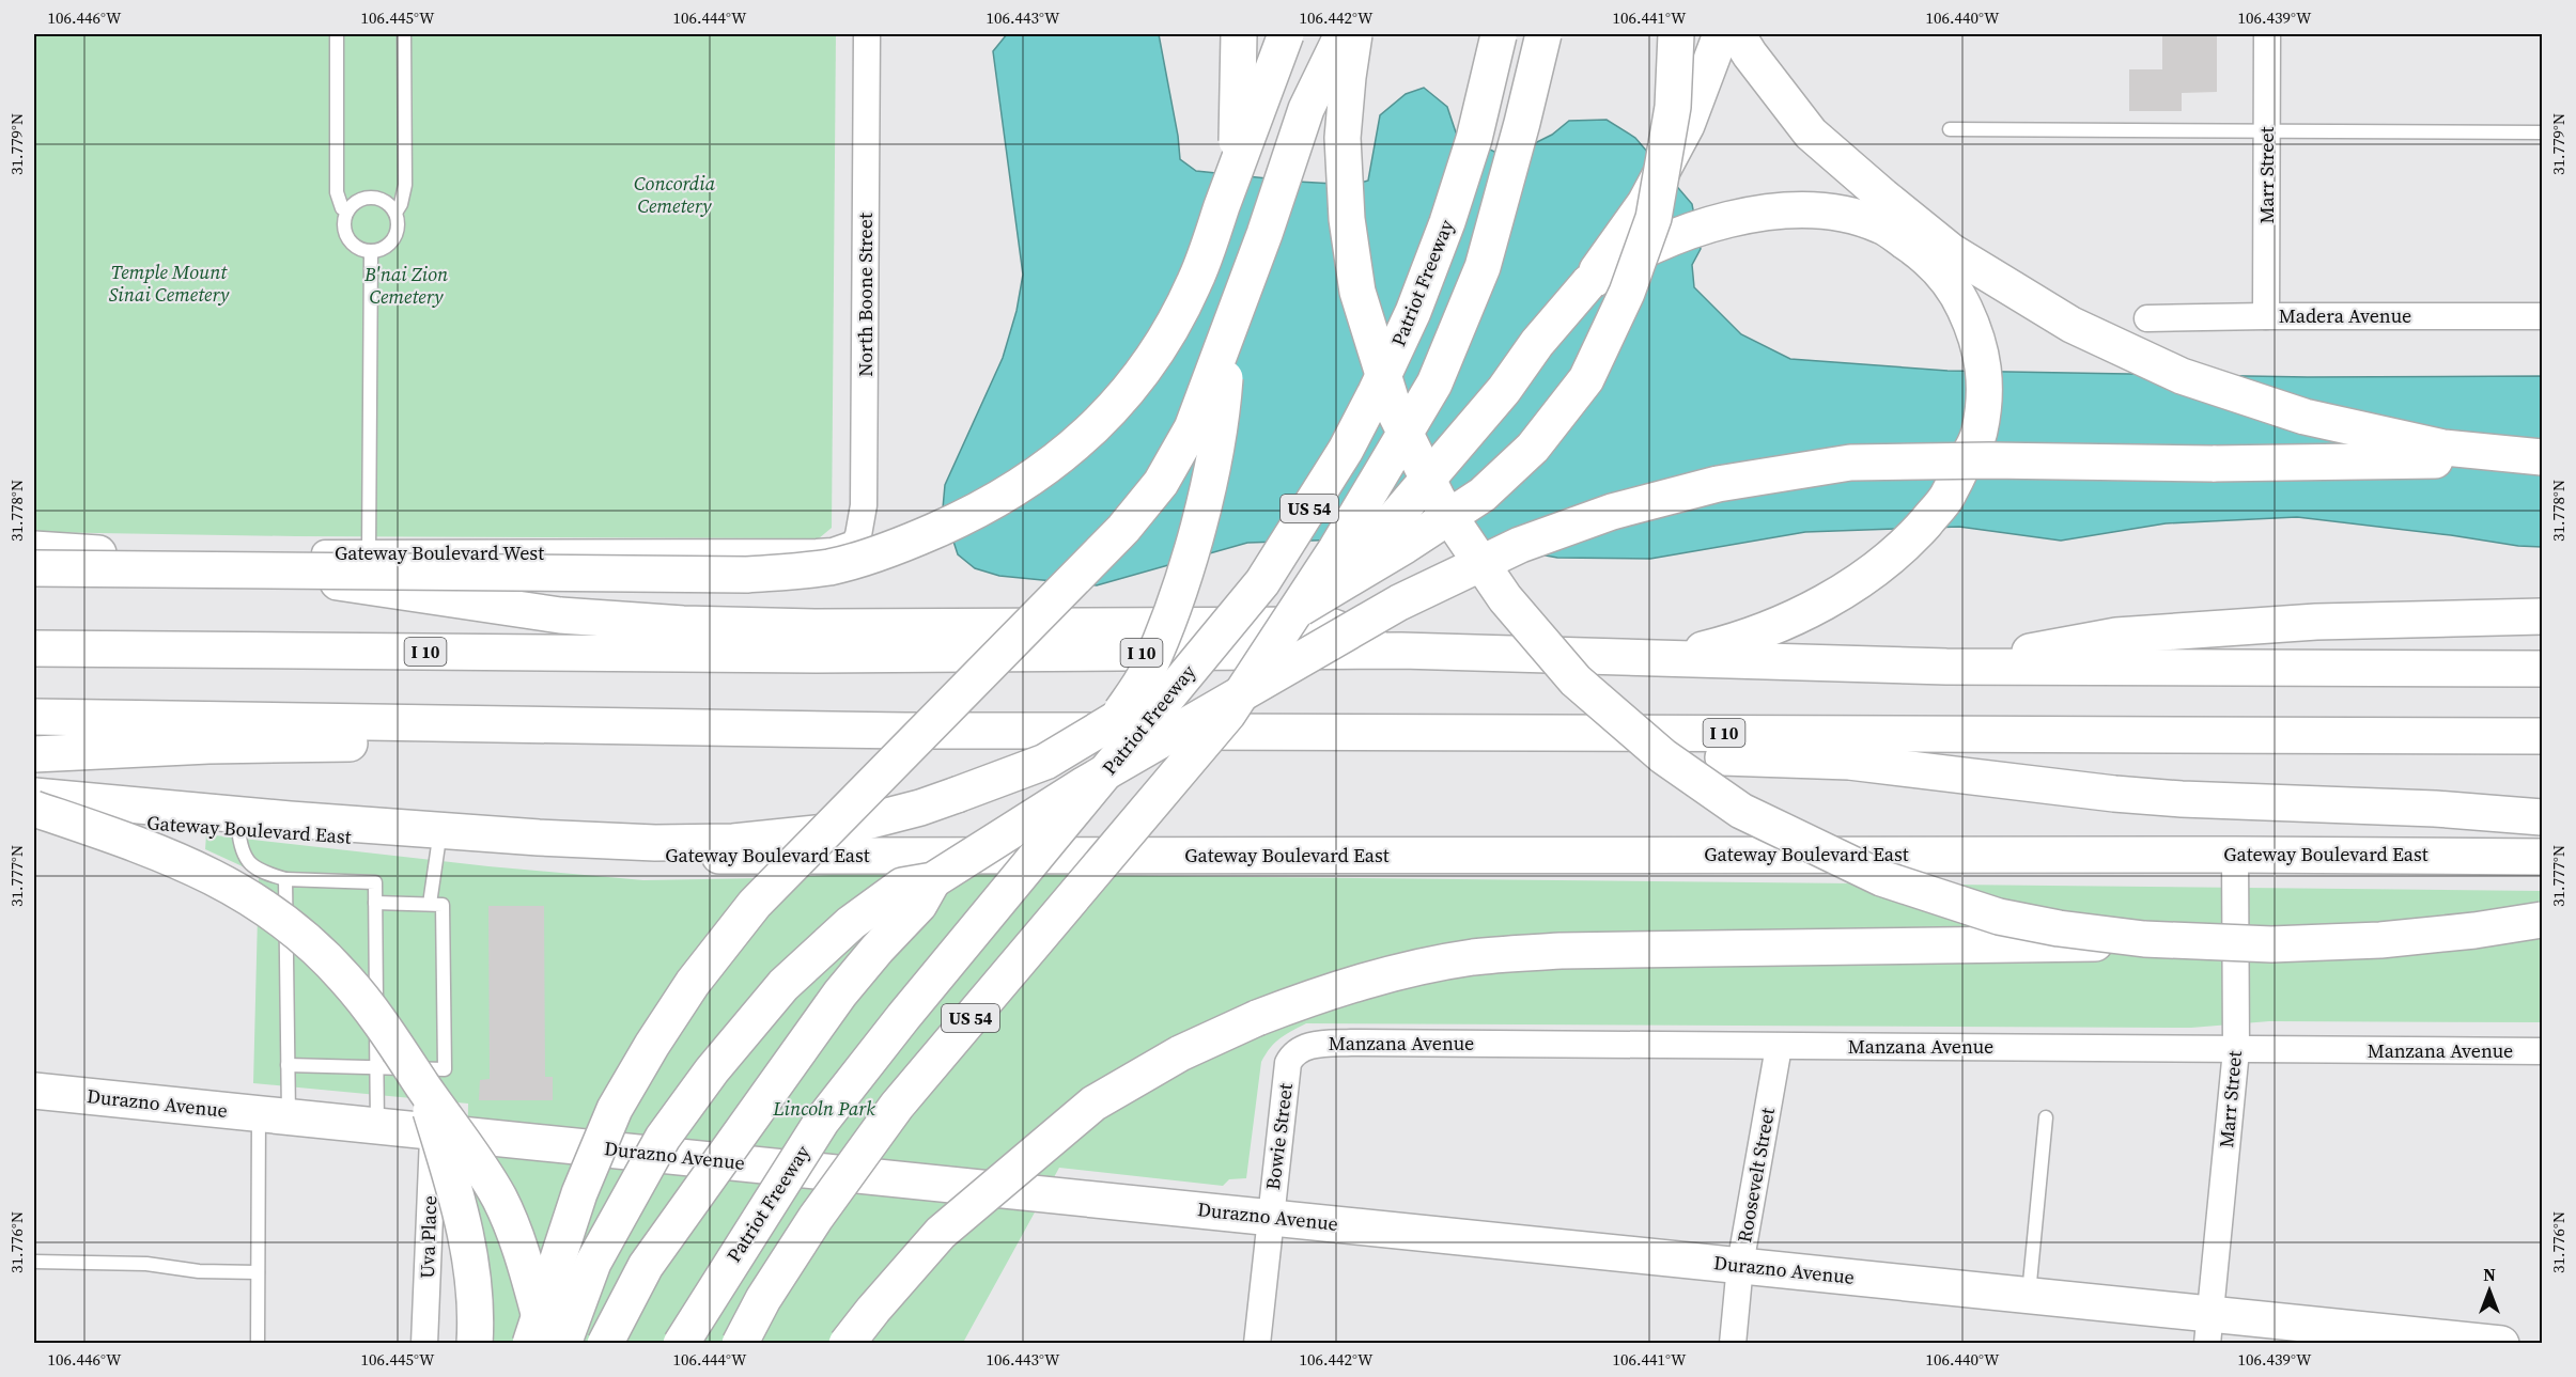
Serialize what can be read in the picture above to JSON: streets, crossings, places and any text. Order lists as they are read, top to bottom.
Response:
{
  "streets": {
    "main road": [
      "Patriot Freeway",
      "US 54",
      "Gateway Boulevard West",
      "I 10",
      "Gateway Boulevard East",
      "Durazno Avenue"
    ],
    "street": [
      "Marr Street",
      "North Boone Street",
      "Madera Avenue",
      "Manzana Avenue",
      "Bowie Street",
      "Roosevelt Street",
      "Uva Place"
    ]
  },
  "crossings": [
    ["Marr Street", "Madera Avenue"],
    ["Marr Street", "Gateway Boulevard East"],
    ["Marr Street", "Manzana Avenue"],
    ["Marr Street", "Durazno Avenue"],
    ["North Boone Street", "Gateway Boulevard West"],
    ["Manzana Avenue", "Bowie Street"],
    ["Manzana Avenue", "Roosevelt Street"],
    ["Durazno Avenue", "Bowie Street"],
    ["Durazno Avenue", "Roosevelt Street"],
    ["Durazno Avenue", "Uva Place"]
  ],
  "parks": [
    "Concordia Cemetery",
    "Temple Mount Sinai Cemetery",
    "B'nai Zion Cemetery",
    "Lincoln Park"
  ],
  "north": "top",
  "coordinates": [
    "106.446°W",
    "106.445°W",
    "106.444°W",
    "106.443°W",
    "106.442°W",
    "106.441°W",
    "106.440°W",
    "106.439°W",
    "31.779°N",
    "31.778°N",
    "31.777°N",
    "31.776°N"
  ]
}
